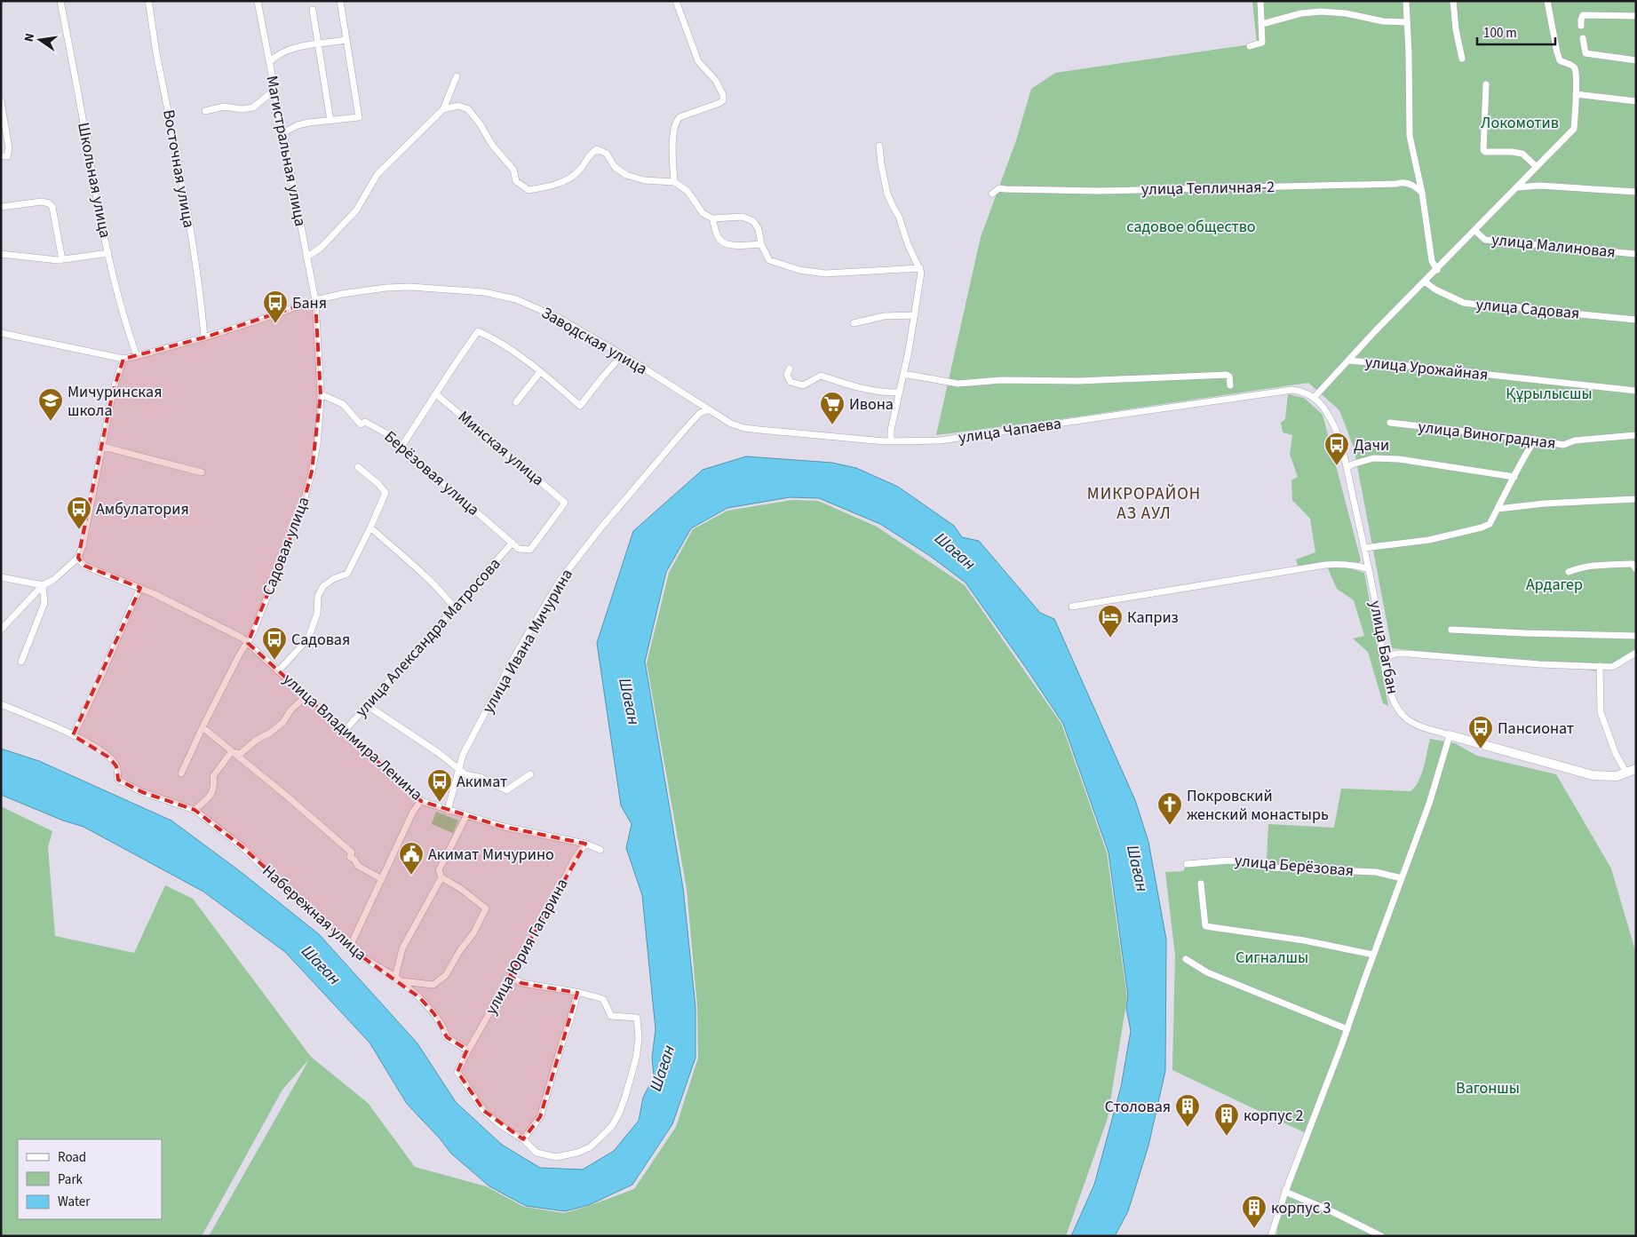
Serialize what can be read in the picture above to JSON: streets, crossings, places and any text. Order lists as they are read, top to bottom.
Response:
{
  "streets": {
    "street": [
      "Магистральная улица",
      "Восточная улица",
      "Школьная улица",
      "улица Тепличная-2",
      "улица Малиновая",
      "улица Садовая",
      "Заводская улица",
      "улица Урожайная",
      "улица Чапаева",
      "улица Виноградная",
      "Минская улица",
      "Берёзовая улица",
      "Садовая улица",
      "улица Александра Матросова",
      "улица Ивана Мичурина",
      "улица Багбан",
      "улица Владимира Ленина",
      "улица Берёзовая",
      "Набережная улица",
      "улица Юрия Гагарина"
    ]
  },
  "crossings": [
    ["Магистральная улица", "Заводская улица"],
    ["Магистральная улица", "Садовая улица"],
    ["Восточная улица", "Заводская улица"],
    ["Школьная улица", "Заводская улица"],
    ["Заводская улица", "улица Чапаева"],
    ["Заводская улица", "Садовая улица"],
    ["Заводская улица", "улица Ивана Мичурина"],
    ["улица Чапаева", "улица Ивана Мичурина"],
    ["улица Чапаева", "улица Багбан"],
    ["Минская улица", "Берёзовая улица"],
    ["Берёзовая улица", "Садовая улица"],
    ["Берёзовая улица", "улица Александра Матросова"],
    ["Садовая улица", "улица Владимира Ленина"],
    ["улица Александра Матросова", "улица Владимира Ленина"],
    ["улица Ивана Мичурина", "улица Владимира Ленина"],
    ["улица Владимира Ленина", "улица Юрия Гагарина"],
    ["Набережная улица", "улица Юрия Гагарина"]
  ],
  "districts": ["МИКРОРАЙОН АЗ АУЛ"],
  "water": ["Шаған"],
  "parks": [
    "Локомотив",
    "садовое общество",
    "Құрылысшы",
    "Ардагер",
    "Сигналшы",
    "Вагоншы"
  ],
  "places": {
    "bus stop": [
      "Баня",
      "Дачи",
      "Амбулатория",
      "Садовая",
      "Пансионат",
      "Акимат"
    ],
    "school or university": ["Мичуринская школа"],
    "supermarket": ["Ивона"],
    "hotel": ["Каприз"],
    "church": ["Покровский женский монастырь"],
    "public building": ["Акимат Мичурино"],
    "building": ["Столовая", "корпус 2", "корпус 3"]
  },
  "legend": ["Road", "Park", "Water"],
  "scale_bar": "100 m",
  "north": "left"
}
